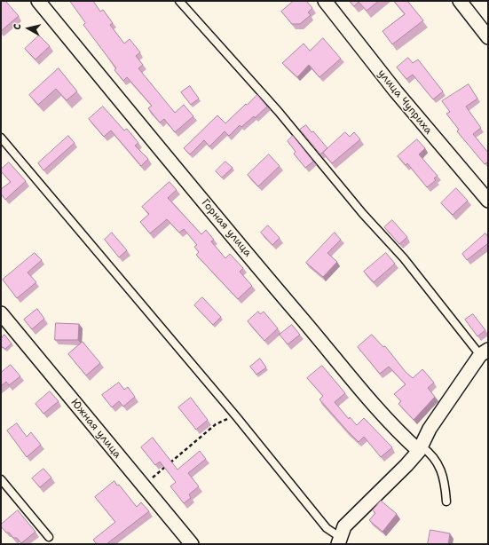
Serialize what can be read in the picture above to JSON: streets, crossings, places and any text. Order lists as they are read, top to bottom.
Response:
{
  "streets": {
    "street": ["улица Чуприха", "Горная улица", "Южная улица"]
  },
  "north": "left"
}
